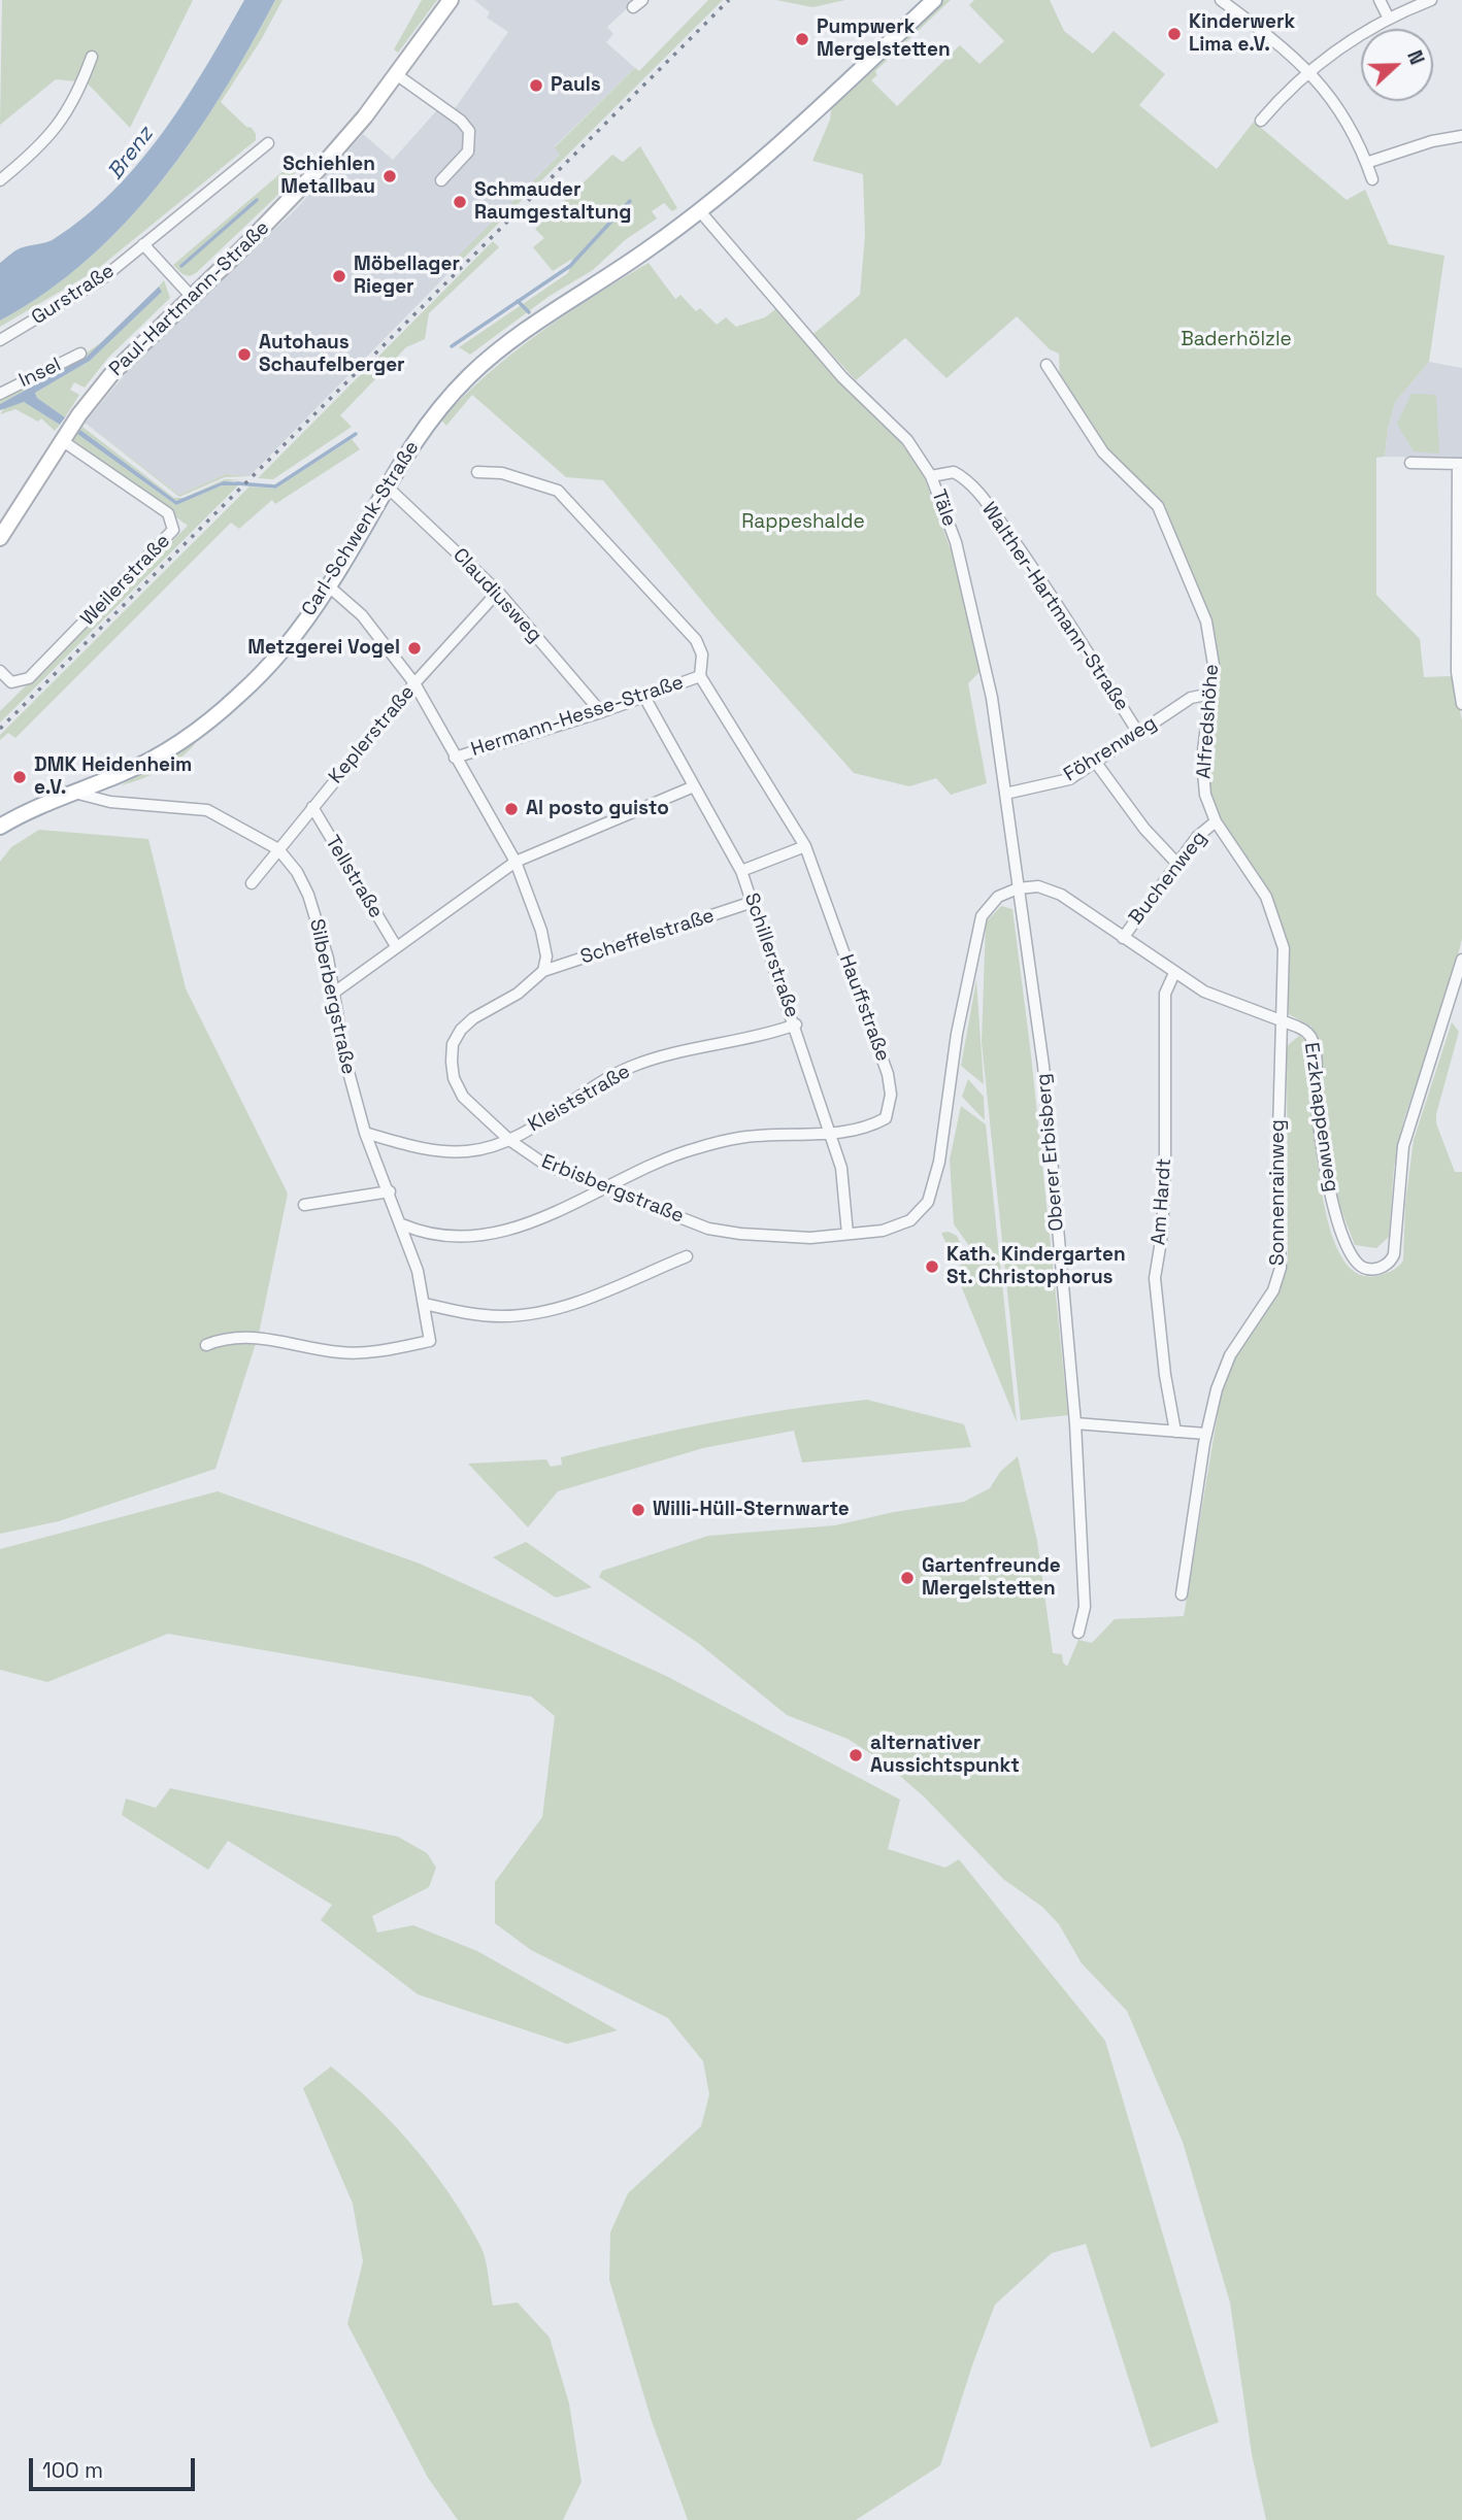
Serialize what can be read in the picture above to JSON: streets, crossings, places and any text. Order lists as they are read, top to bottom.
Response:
{
  "streets": {
    "main road": ["Paul-Hartmann-Straße", "Carl-Schwenk-Straße"],
    "street": [
      "Gurstraße",
      "Insel",
      "Täle",
      "Weilerstraße",
      "Claudiusweg",
      "Walther-Hartmann-Straße",
      "Hermann-Hesse-Straße",
      "Alfredshöhe",
      "Keplerstraße",
      "Föhrenweg",
      "Tellstraße",
      "Buchenweg",
      "Scheffelstraße",
      "Schillerstraße",
      "Silberbergstraße",
      "Hauffstraße",
      "Kleiststraße",
      "Erzknappenweg",
      "Oberer Erbisberg",
      "Erbisbergstraße",
      "Sonnenrainweg",
      "Am Hardt"
    ]
  },
  "crossings": [
    ["Paul-Hartmann-Straße", "Weilerstraße"],
    ["Täle", "Carl-Schwenk-Straße"],
    ["Täle", "Walther-Hartmann-Straße"],
    ["Täle", "Föhrenweg"],
    ["Täle", "Erzknappenweg"],
    ["Täle", "Oberer Erbisberg"],
    ["Täle", "Erbisbergstraße"],
    ["Carl-Schwenk-Straße", "Claudiusweg"],
    ["Carl-Schwenk-Straße", "Silberbergstraße"],
    ["Claudiusweg", "Hermann-Hesse-Straße"],
    ["Claudiusweg", "Keplerstraße"],
    ["Walther-Hartmann-Straße", "Föhrenweg"],
    ["Hermann-Hesse-Straße", "Schillerstraße"],
    ["Hermann-Hesse-Straße", "Hauffstraße"],
    ["Alfredshöhe", "Föhrenweg"],
    ["Alfredshöhe", "Buchenweg"],
    ["Alfredshöhe", "Erzknappenweg"],
    ["Alfredshöhe", "Sonnenrainweg"],
    ["Keplerstraße", "Tellstraße"],
    ["Keplerstraße", "Silberbergstraße"],
    ["Buchenweg", "Erzknappenweg"],
    ["Scheffelstraße", "Schillerstraße"],
    ["Scheffelstraße", "Erbisbergstraße"],
    ["Schillerstraße", "Hauffstraße"],
    ["Schillerstraße", "Kleiststraße"],
    ["Schillerstraße", "Erbisbergstraße"],
    ["Silberbergstraße", "Kleiststraße"],
    ["Kleiststraße", "Erbisbergstraße"],
    ["Erzknappenweg", "Oberer Erbisberg"],
    ["Erzknappenweg", "Erbisbergstraße"],
    ["Erzknappenweg", "Sonnenrainweg"],
    ["Erzknappenweg", "Am Hardt"],
    ["Oberer Erbisberg", "Erbisbergstraße"]
  ],
  "water": ["Brenz"],
  "parks": ["Baderhölzle", "Rappeshalde"],
  "places": [
    "Kinderwerk Lima e.V.",
    "Pumpwerk Mergelstetten",
    "Pauls",
    "Schiehlen Metallbau",
    "Schmauder Raumgestaltung",
    "Möbellager Rieger",
    "Autohaus Schaufelberger",
    "Metzgerei Vogel",
    "DMK Heidenheim e.V.",
    "Al posto guisto",
    "Kath. Kindergarten St. Christophorus",
    "Willi-Hüll-Sternwarte",
    "Gartenfreunde Mergelstetten",
    "alternativer Aussichtspunkt"
  ],
  "scale_bar": "100 m",
  "north": "right"
}
